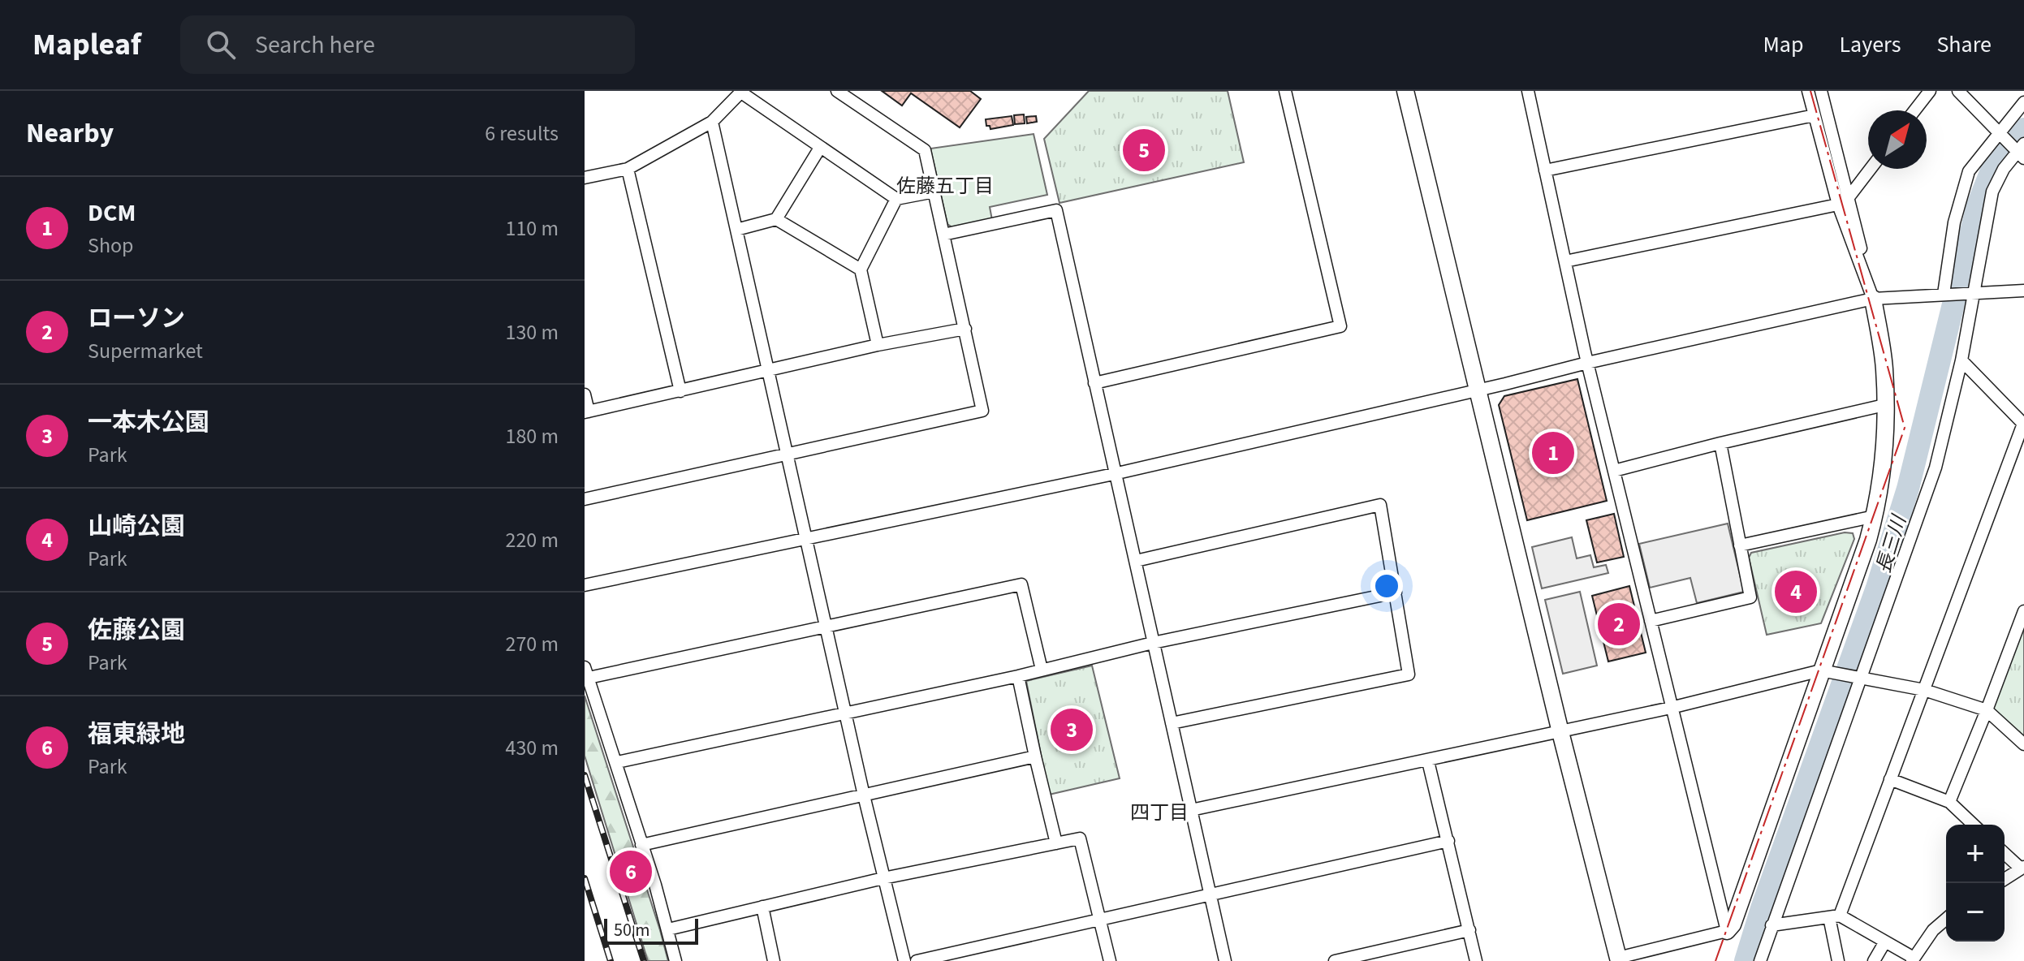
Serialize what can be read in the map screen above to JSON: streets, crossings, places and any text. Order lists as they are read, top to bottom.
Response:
{
  "districts": ["佐藤五丁目", "四丁目"],
  "water": ["長三川"],
  "scale_bar": "50 m",
  "north": "top right",
  "page": {
    "header": "Mapleaf",
    "search": "Search here",
    "nav": ["Map", "Layers", "Share"],
    "heading": ["Nearby", "6 results"],
    "pins": [
      "5",
      "1",
      "4",
      "2",
      "3",
      "6"
    ],
    "list": [
      {
        "mark": "1",
        "name": "DCM",
        "note": "Shop",
        "value": "110 m"
      },
      {
        "mark": "2",
        "name": "ローソン",
        "note": "Supermarket",
        "value": "130 m"
      },
      {
        "mark": "3",
        "name": "一本木公園",
        "note": "Park",
        "value": "180 m"
      },
      {
        "mark": "4",
        "name": "山崎公園",
        "note": "Park",
        "value": "220 m"
      },
      {
        "mark": "5",
        "name": "佐藤公園",
        "note": "Park",
        "value": "270 m"
      },
      {
        "mark": "6",
        "name": "福東緑地",
        "note": "Park",
        "value": "430 m"
      }
    ],
    "map_buttons": ["+", "−"],
    "scale": "50 m"
  }
}
